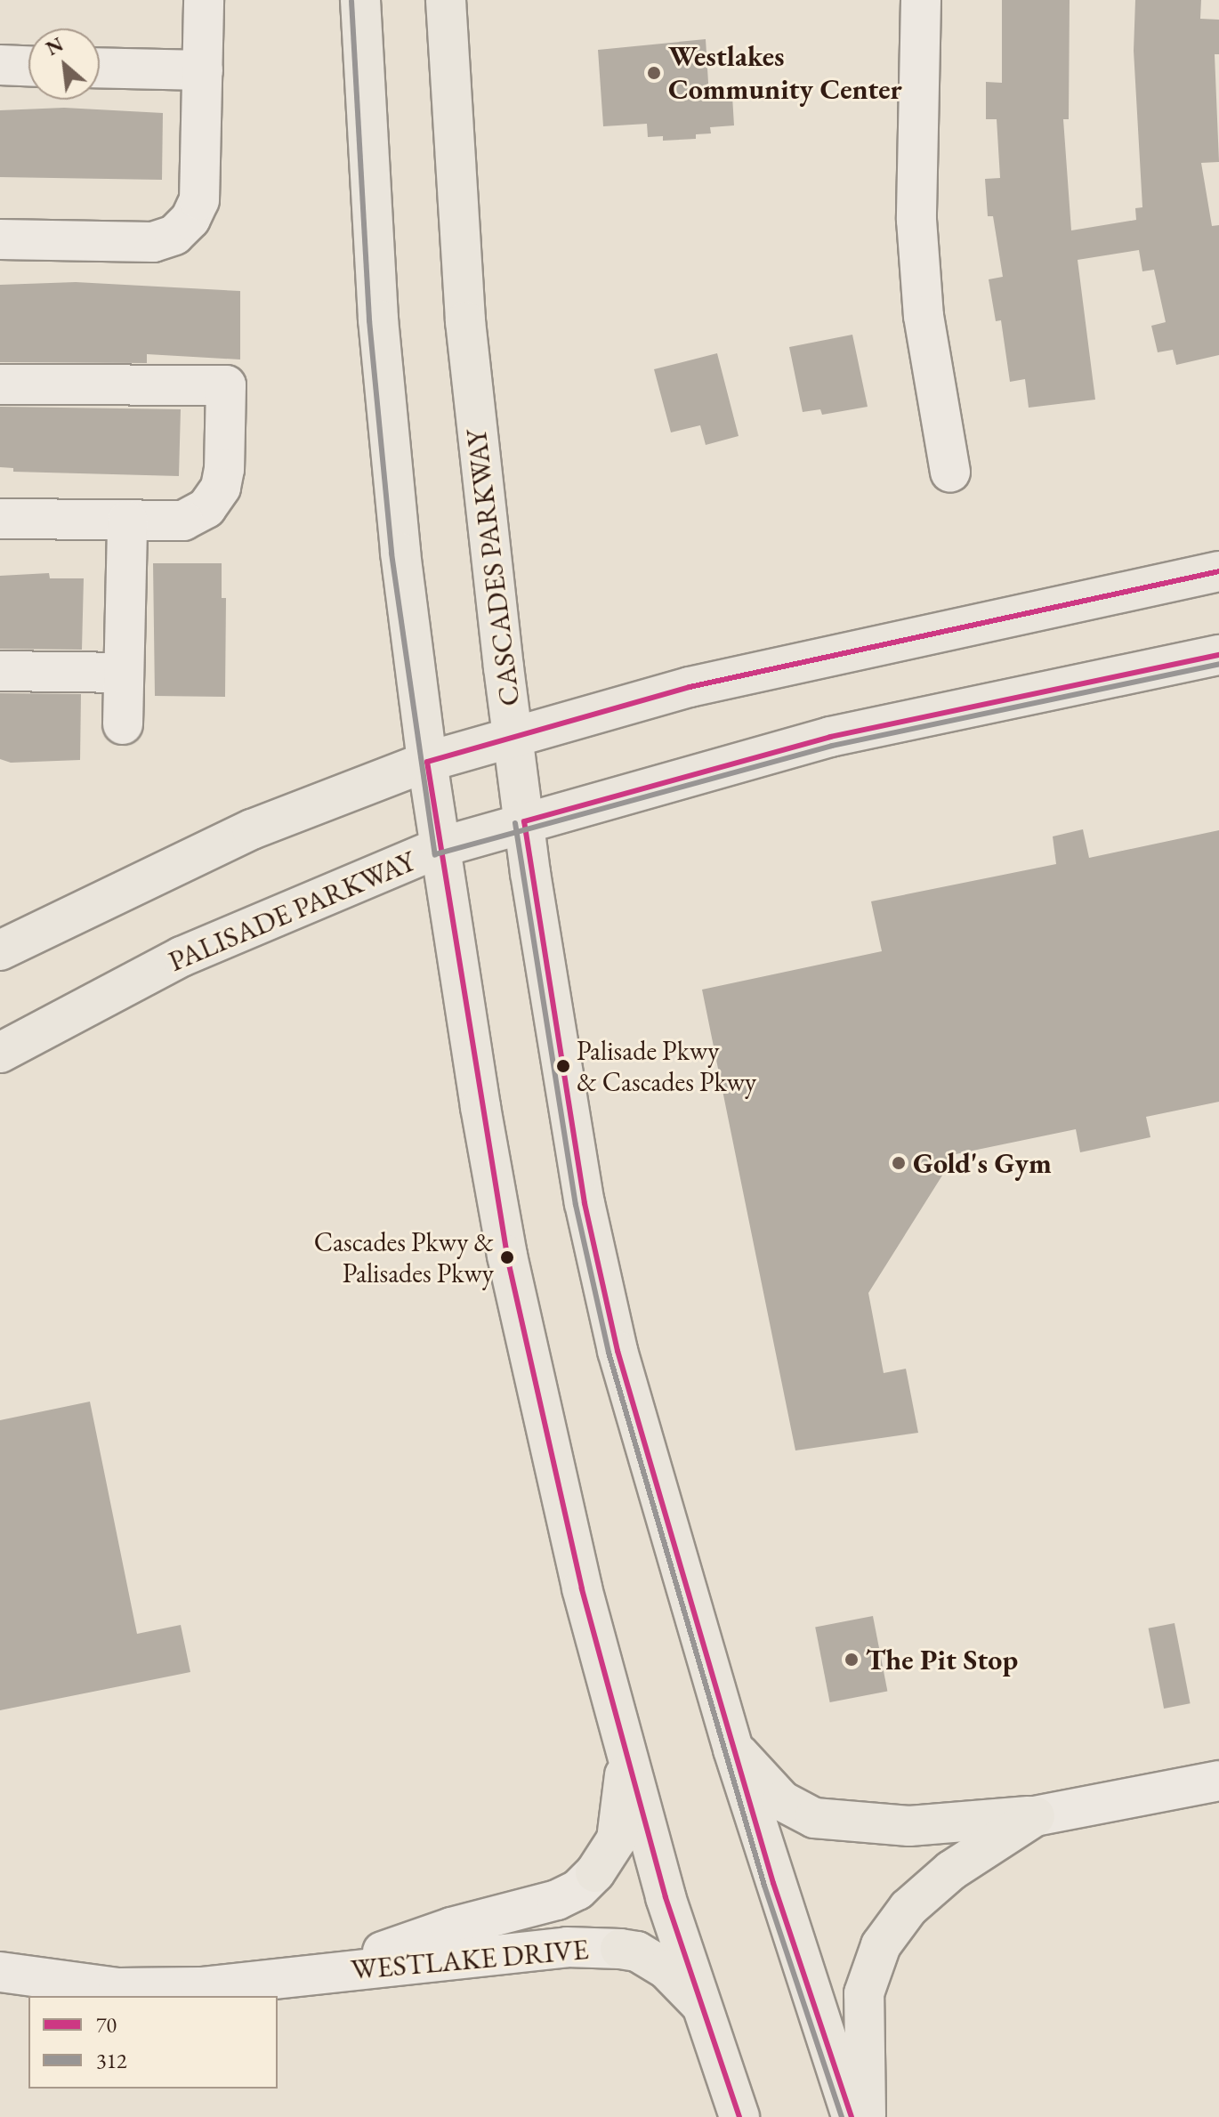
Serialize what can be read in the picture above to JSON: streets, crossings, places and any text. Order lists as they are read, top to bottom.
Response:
{
  "streets": {
    "main road": ["CASCADES PARKWAY", "PALISADE PARKWAY"],
    "street": ["WESTLAKE DRIVE"]
  },
  "crossings": [
    ["CASCADES PARKWAY", "PALISADE PARKWAY"]
  ],
  "places": [
    "Westlakes Community Center",
    "Palisade Pkwy & Cascades Pkwy",
    "Gold's Gym",
    "Cascades Pkwy & Palisades Pkwy",
    "The Pit Stop"
  ],
  "lines": ["transit line 312", "transit line 70"],
  "legend": ["70", "312"],
  "north": "top left"
}
